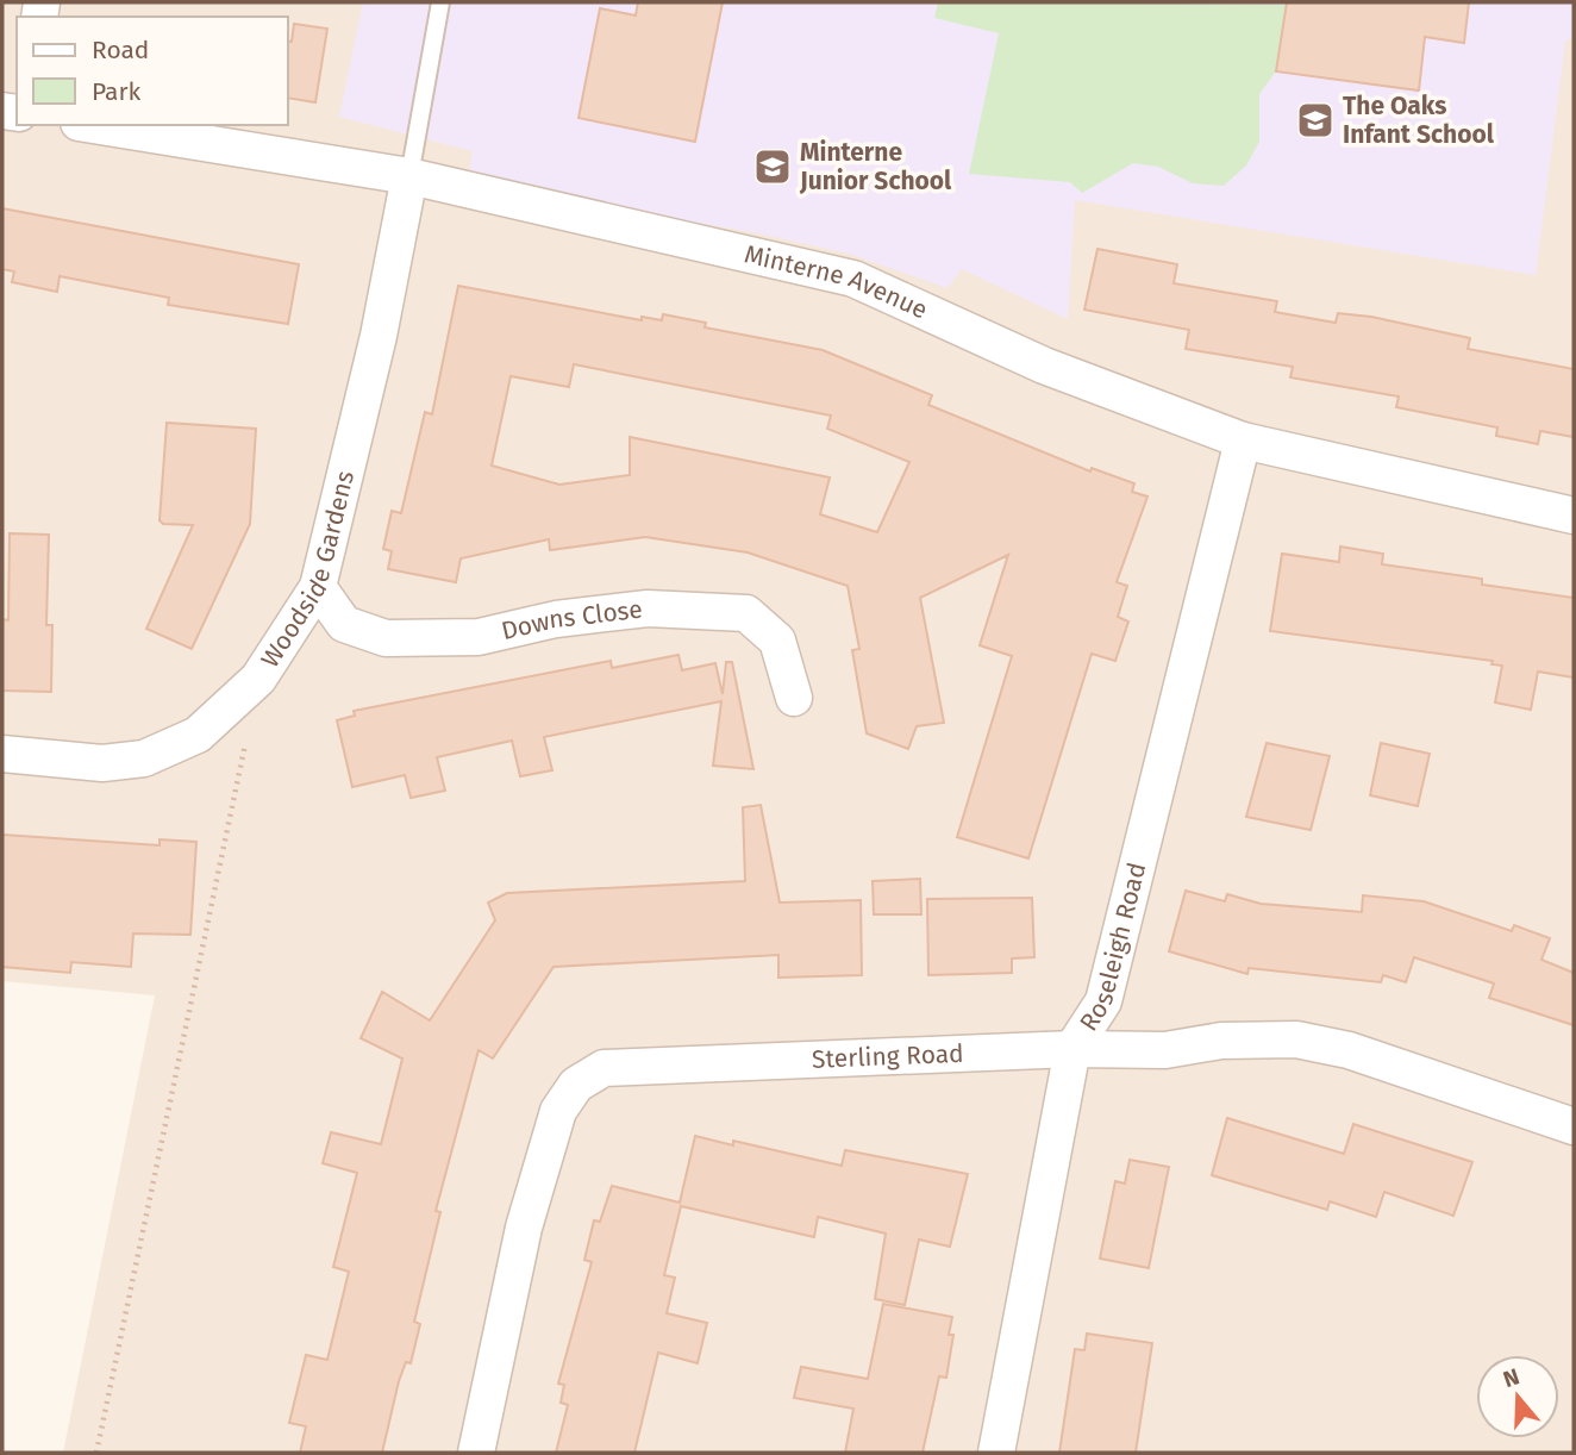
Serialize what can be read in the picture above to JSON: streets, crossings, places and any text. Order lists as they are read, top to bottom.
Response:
{
  "streets": {
    "street": [
      "Minterne Avenue",
      "Woodside Gardens",
      "Downs Close",
      "Roseleigh Road",
      "Sterling Road"
    ]
  },
  "crossings": [
    ["Minterne Avenue", "Woodside Gardens"],
    ["Minterne Avenue", "Roseleigh Road"],
    ["Woodside Gardens", "Downs Close"],
    ["Roseleigh Road", "Sterling Road"]
  ],
  "places": {
    "school or university": ["The Oaks Infant School", "Minterne Junior School"]
  },
  "legend": ["Road", "Park"],
  "north": "top"
}
